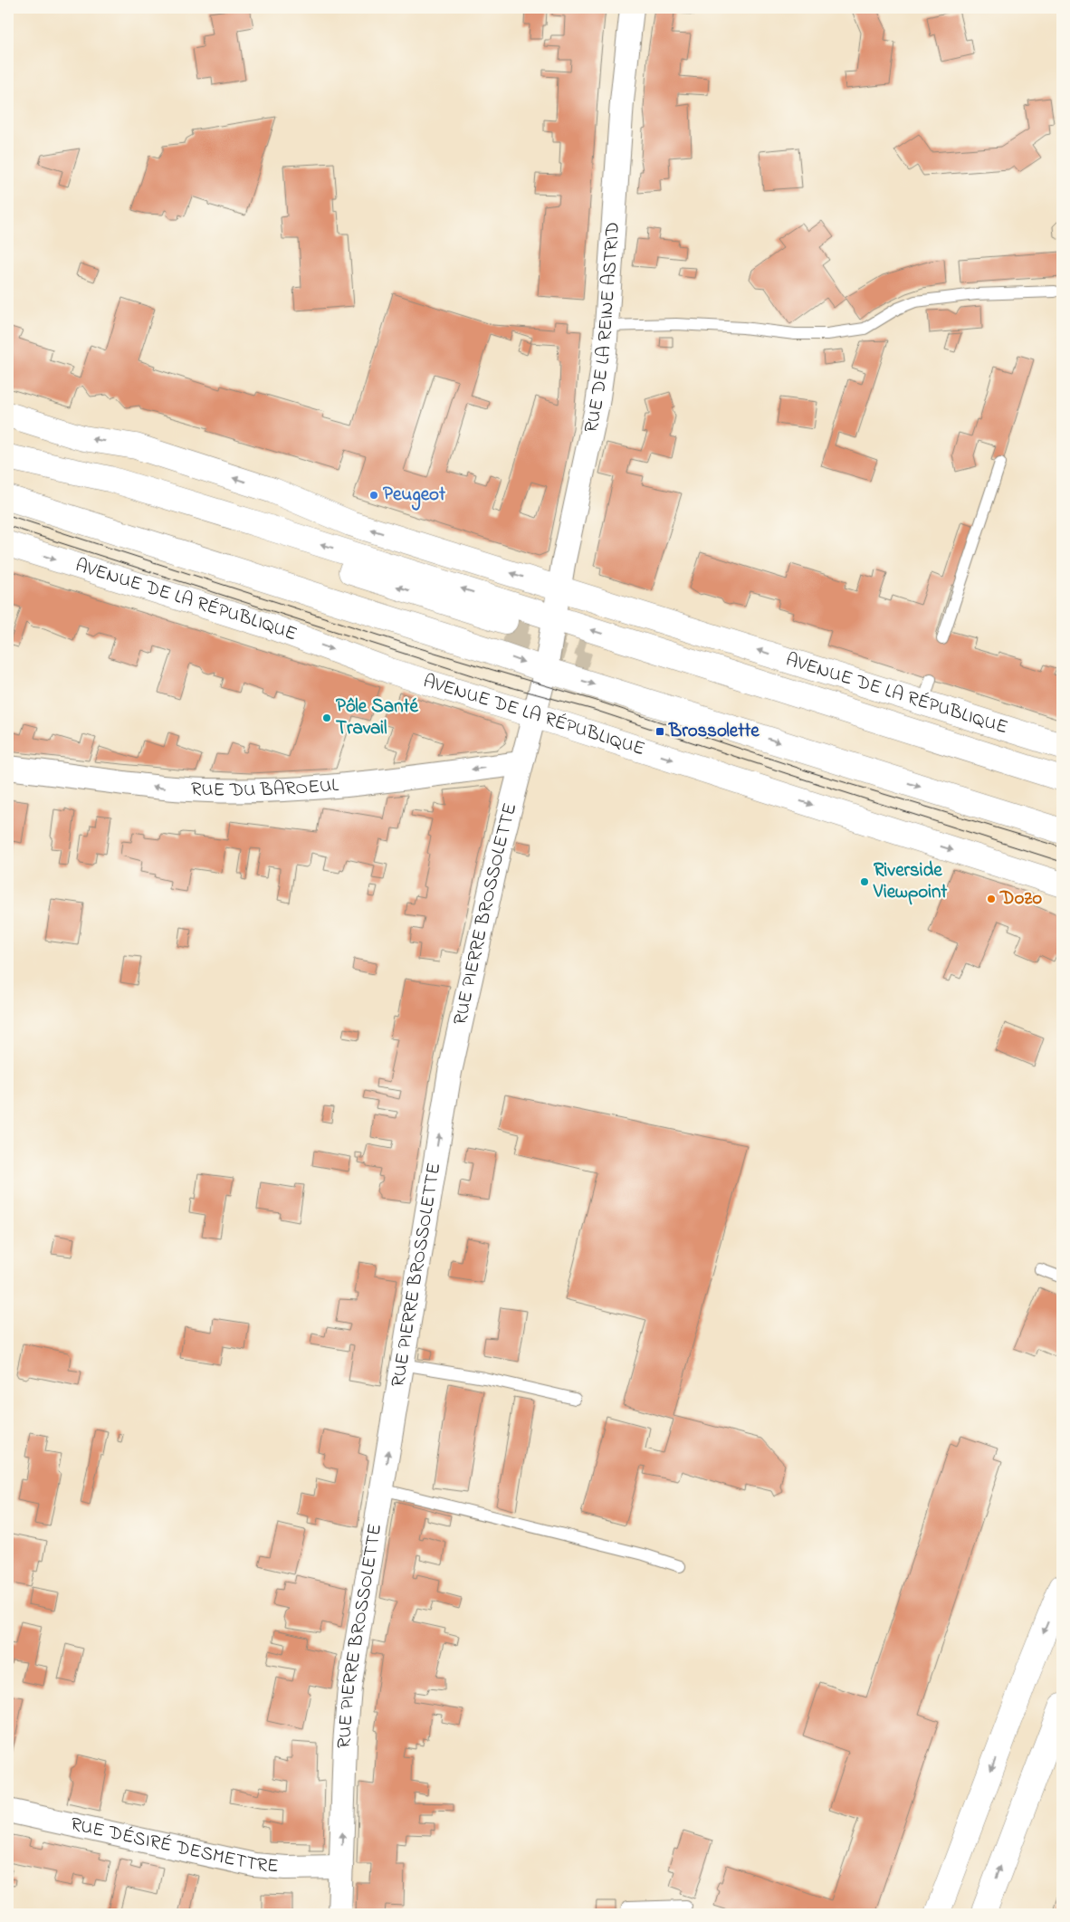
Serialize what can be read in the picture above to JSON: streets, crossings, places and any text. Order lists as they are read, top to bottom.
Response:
{
  "streets": {
    "main road": ["AVENUE DE LA RÉPUBLIQUE"],
    "street": [
      "RUE DE LA REINE ASTRID",
      "RUE DU BAROEUL",
      "RUE PIERRE BROSSOLETTE",
      "RUE DÉSIRÉ DESMETTRE"
    ]
  },
  "crossings": [
    ["RUE DE LA REINE ASTRID", "AVENUE DE LA RÉPUBLIQUE"],
    ["RUE DE LA REINE ASTRID", "RUE PIERRE BROSSOLETTE"],
    ["AVENUE DE LA RÉPUBLIQUE", "RUE PIERRE BROSSOLETTE"],
    ["RUE DU BAROEUL", "RUE PIERRE BROSSOLETTE"],
    ["RUE PIERRE BROSSOLETTE", "RUE DÉSIRÉ DESMETTRE"]
  ],
  "one_way": ["RUE DU BAROEUL", "RUE PIERRE BROSSOLETTE"],
  "places": {
    "other": [
      "Peugeot",
      "Pôle Santé Travail",
      "Riverside Viewpoint",
      "Dozo"
    ],
    "transit": ["Brossolette"]
  }
}
